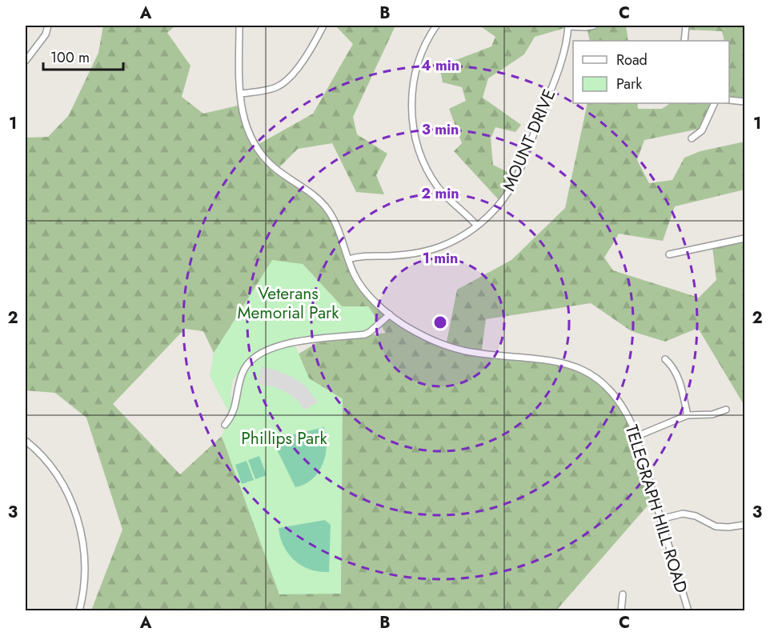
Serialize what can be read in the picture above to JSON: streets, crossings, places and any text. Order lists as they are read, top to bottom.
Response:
{
  "streets": {
    "street": ["MOUNT DRIVE", "TELEGRAPH HILL ROAD"]
  },
  "crossings": [
    ["MOUNT DRIVE", "TELEGRAPH HILL ROAD"]
  ],
  "parks": ["Veterans Memorial Park", "Phillips Park"],
  "legend": ["Road", "Park"],
  "scale_bar": "100 m",
  "grid": {
    "columns": ["A", "B", "C"],
    "rows": ["1", "2", "3"]
  },
  "rings": [
    "4 min",
    "3 min",
    "2 min",
    "1 min"
  ]
}
